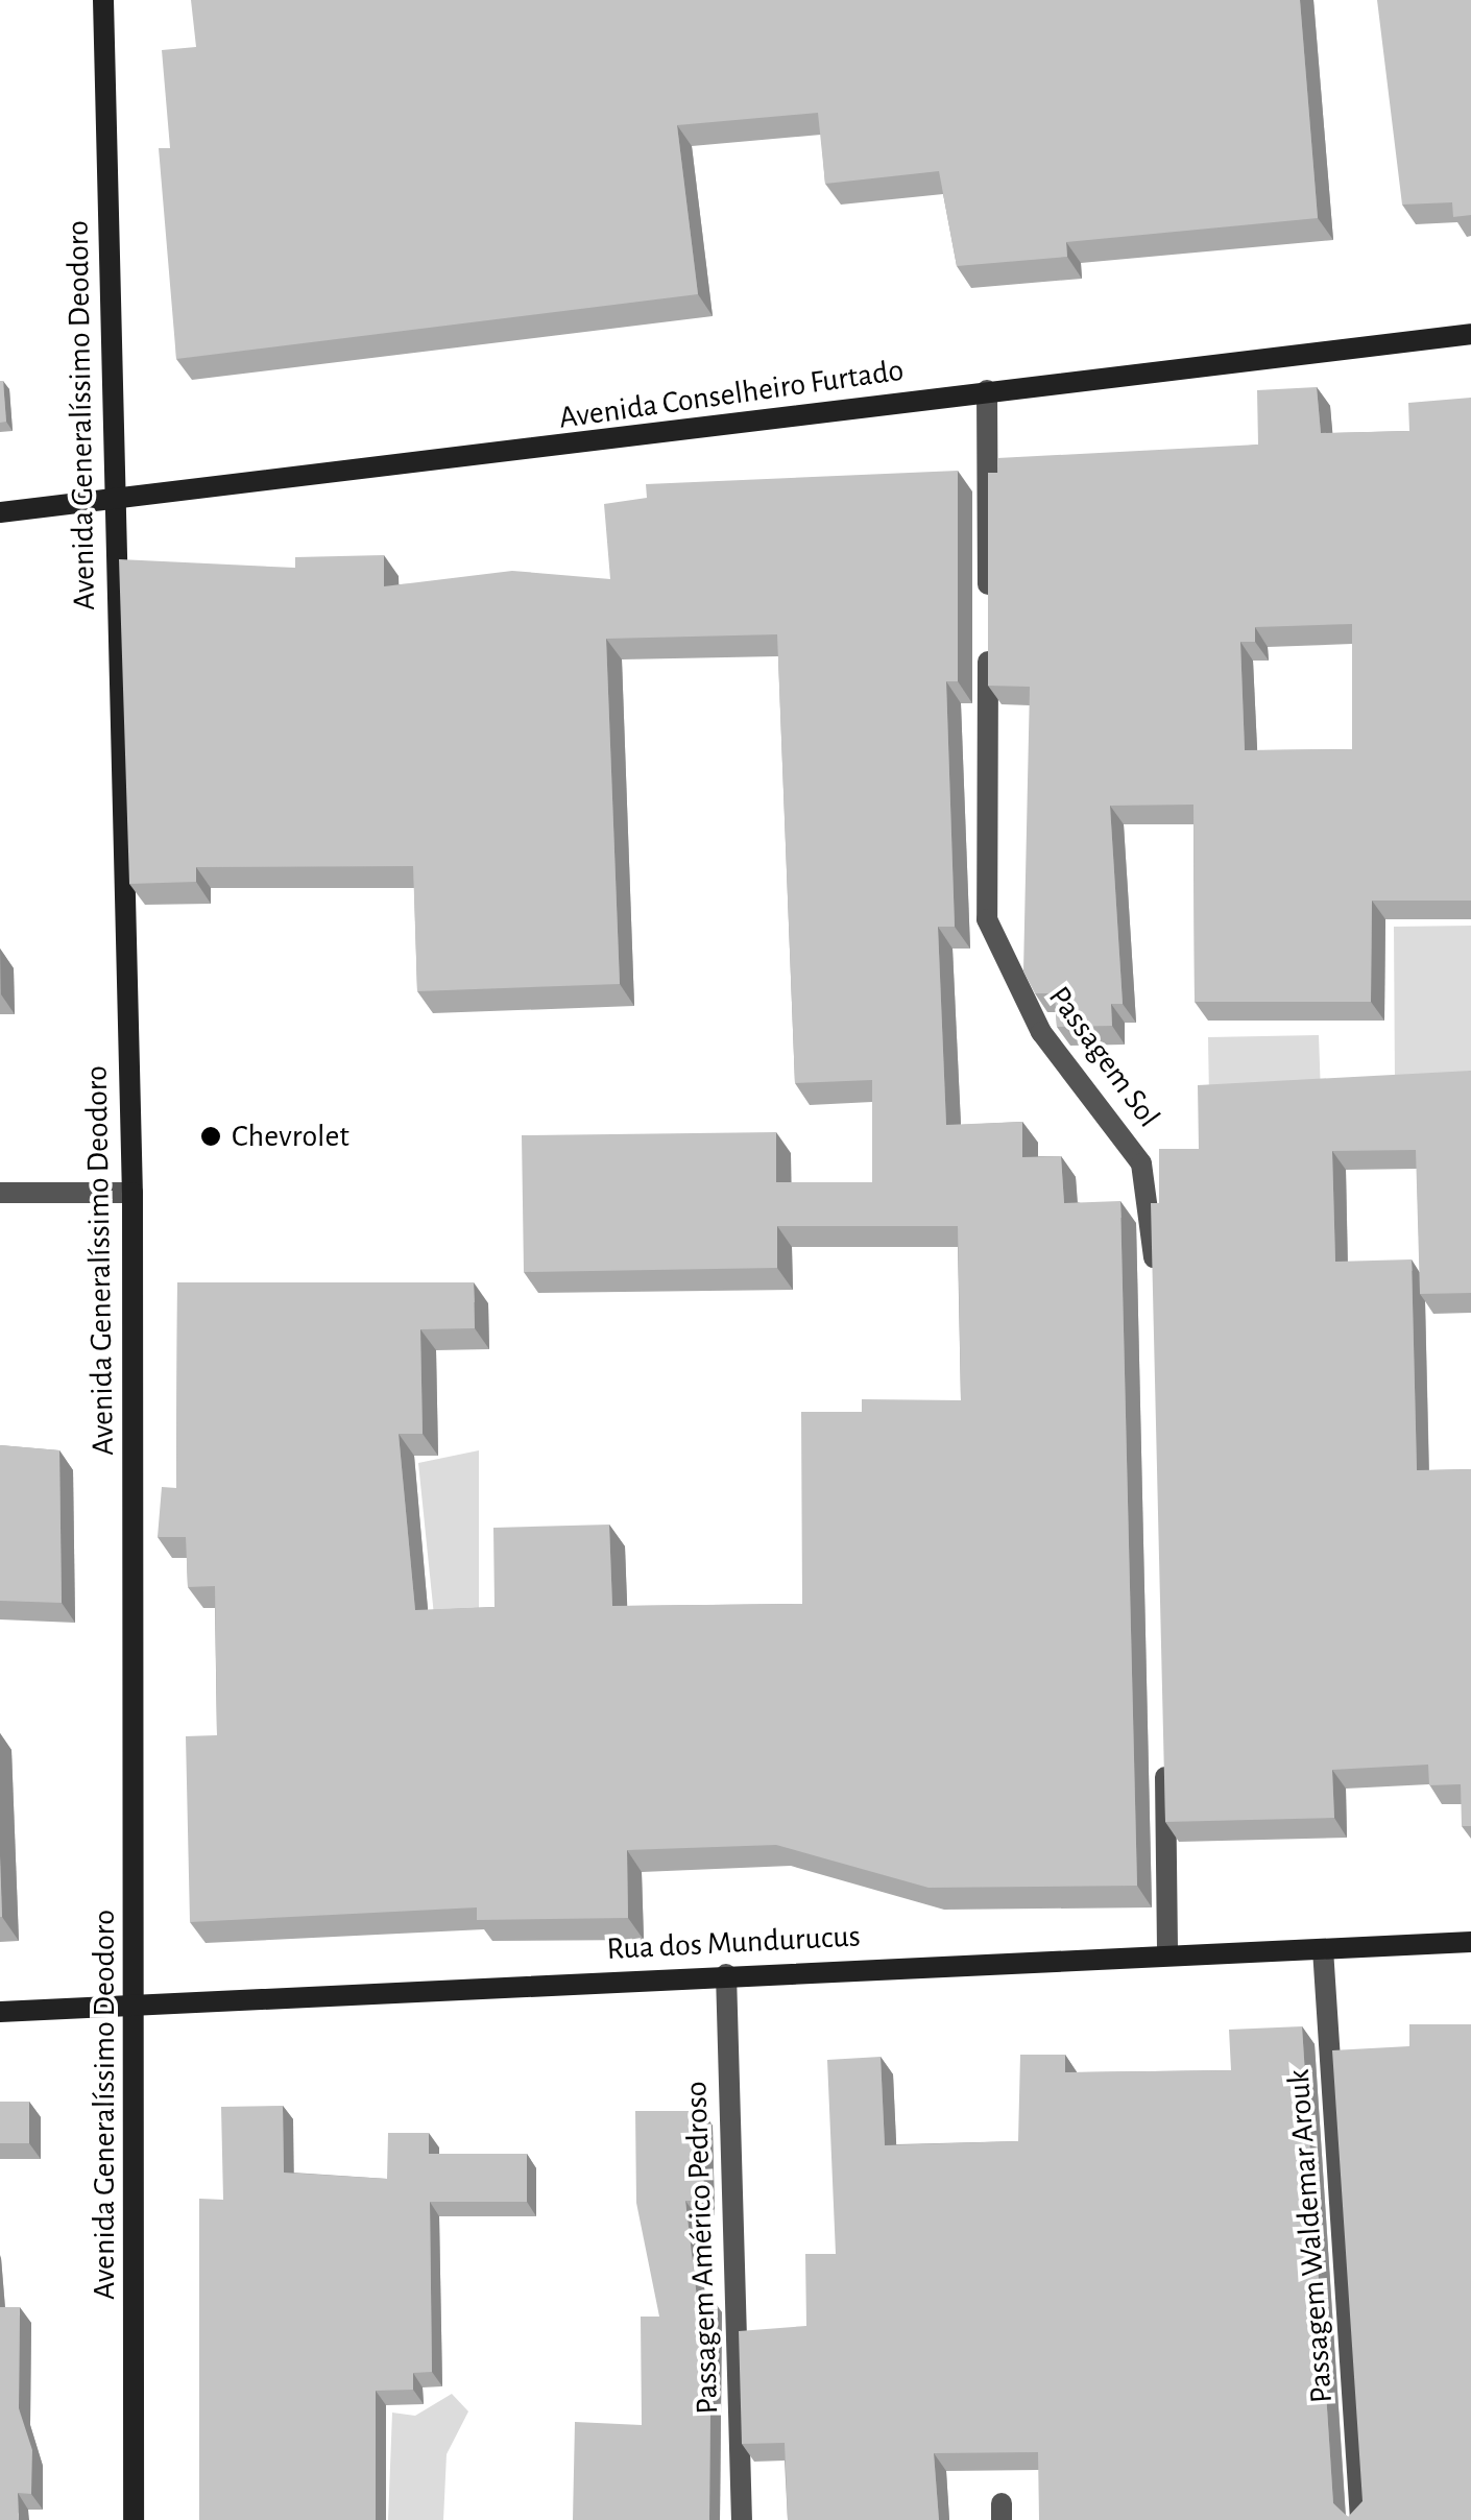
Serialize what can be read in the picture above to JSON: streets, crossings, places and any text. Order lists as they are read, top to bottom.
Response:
{
  "streets": {
    "street": [
      "Avenida Conselheiro Furtado",
      "Avenida Generalíssimo Deodoro",
      "Passagem Sol",
      "Rua dos Mundurucus",
      "Passagem Waldemar Arouk",
      "Passagem Américo Pedroso"
    ]
  },
  "crossings": [
    ["Avenida Conselheiro Furtado", "Avenida Generalíssimo Deodoro"],
    ["Avenida Conselheiro Furtado", "Passagem Sol"],
    ["Avenida Generalíssimo Deodoro", "Rua dos Mundurucus"],
    ["Rua dos Mundurucus", "Passagem Waldemar Arouk"],
    ["Rua dos Mundurucus", "Passagem Américo Pedroso"]
  ],
  "places": ["Chevrolet"]
}
